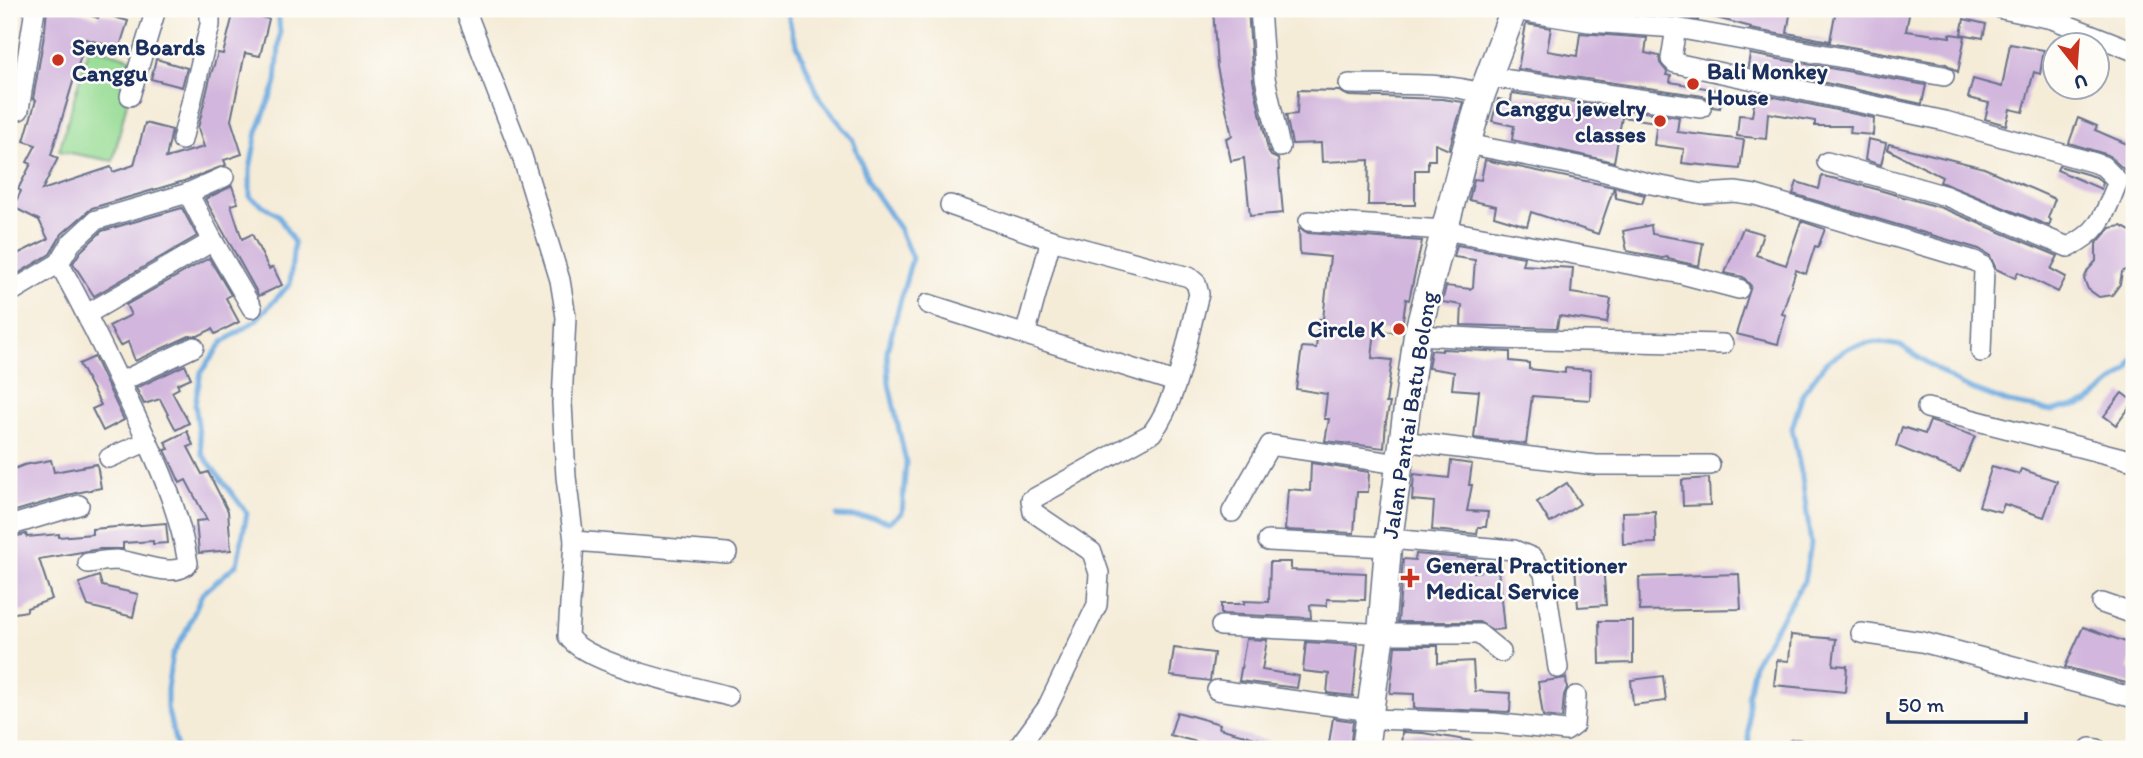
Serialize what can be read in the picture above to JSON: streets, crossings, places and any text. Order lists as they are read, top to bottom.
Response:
{
  "streets": {
    "street": ["Jalan Pantai Batu Bolong"]
  },
  "places": {
    "other": [
      "Seven Boards Canggu",
      "Bali Monkey House",
      "Canggu jewelry classes",
      "Circle K"
    ],
    "health": ["General Practitioner Medical Service"]
  },
  "scale_bar": "50 m",
  "north": "bottom"
}
